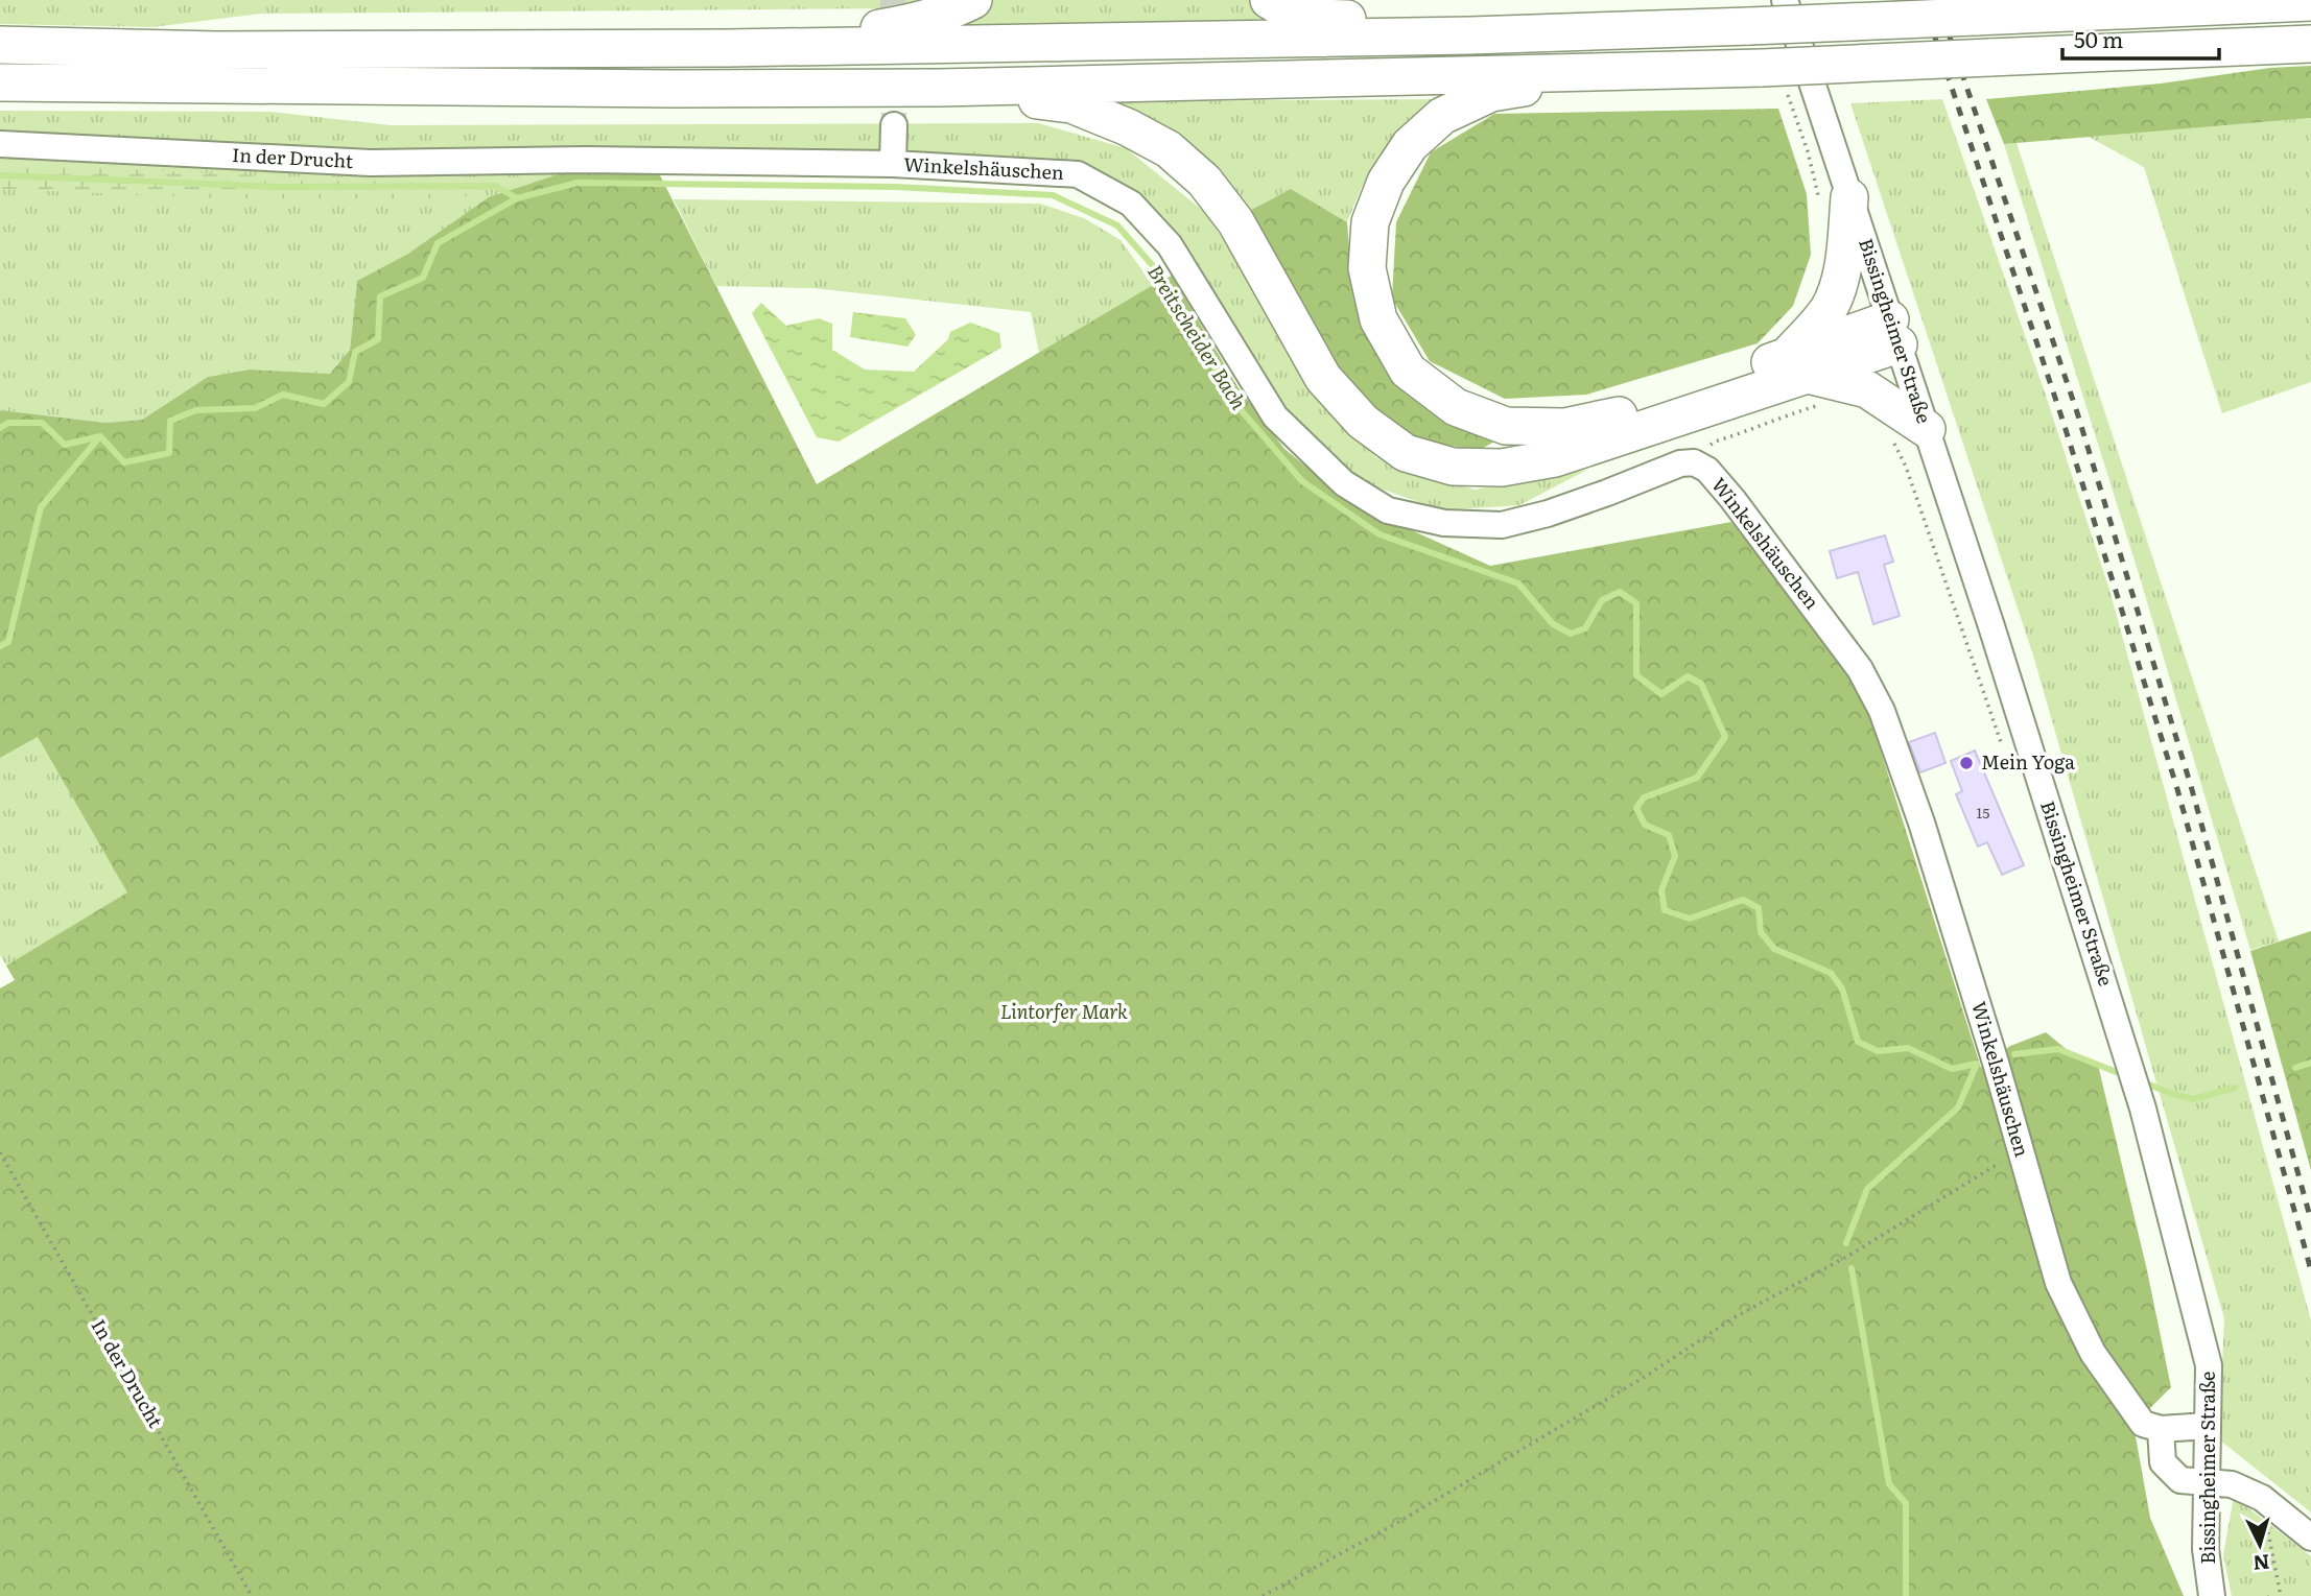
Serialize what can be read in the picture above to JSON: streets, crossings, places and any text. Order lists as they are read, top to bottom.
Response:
{
  "streets": {
    "street": ["In der Drucht", "Winkelshäuschen", "Bissingheimer Straße"]
  },
  "crossings": [
    ["In der Drucht", "Winkelshäuschen"]
  ],
  "water": ["Breitscheider Bach"],
  "parks": ["Lintorfer Mark"],
  "places": ["Mein Yoga"],
  "house_numbers": ["15"],
  "scale_bar": "50 m",
  "north": "bottom"
}
